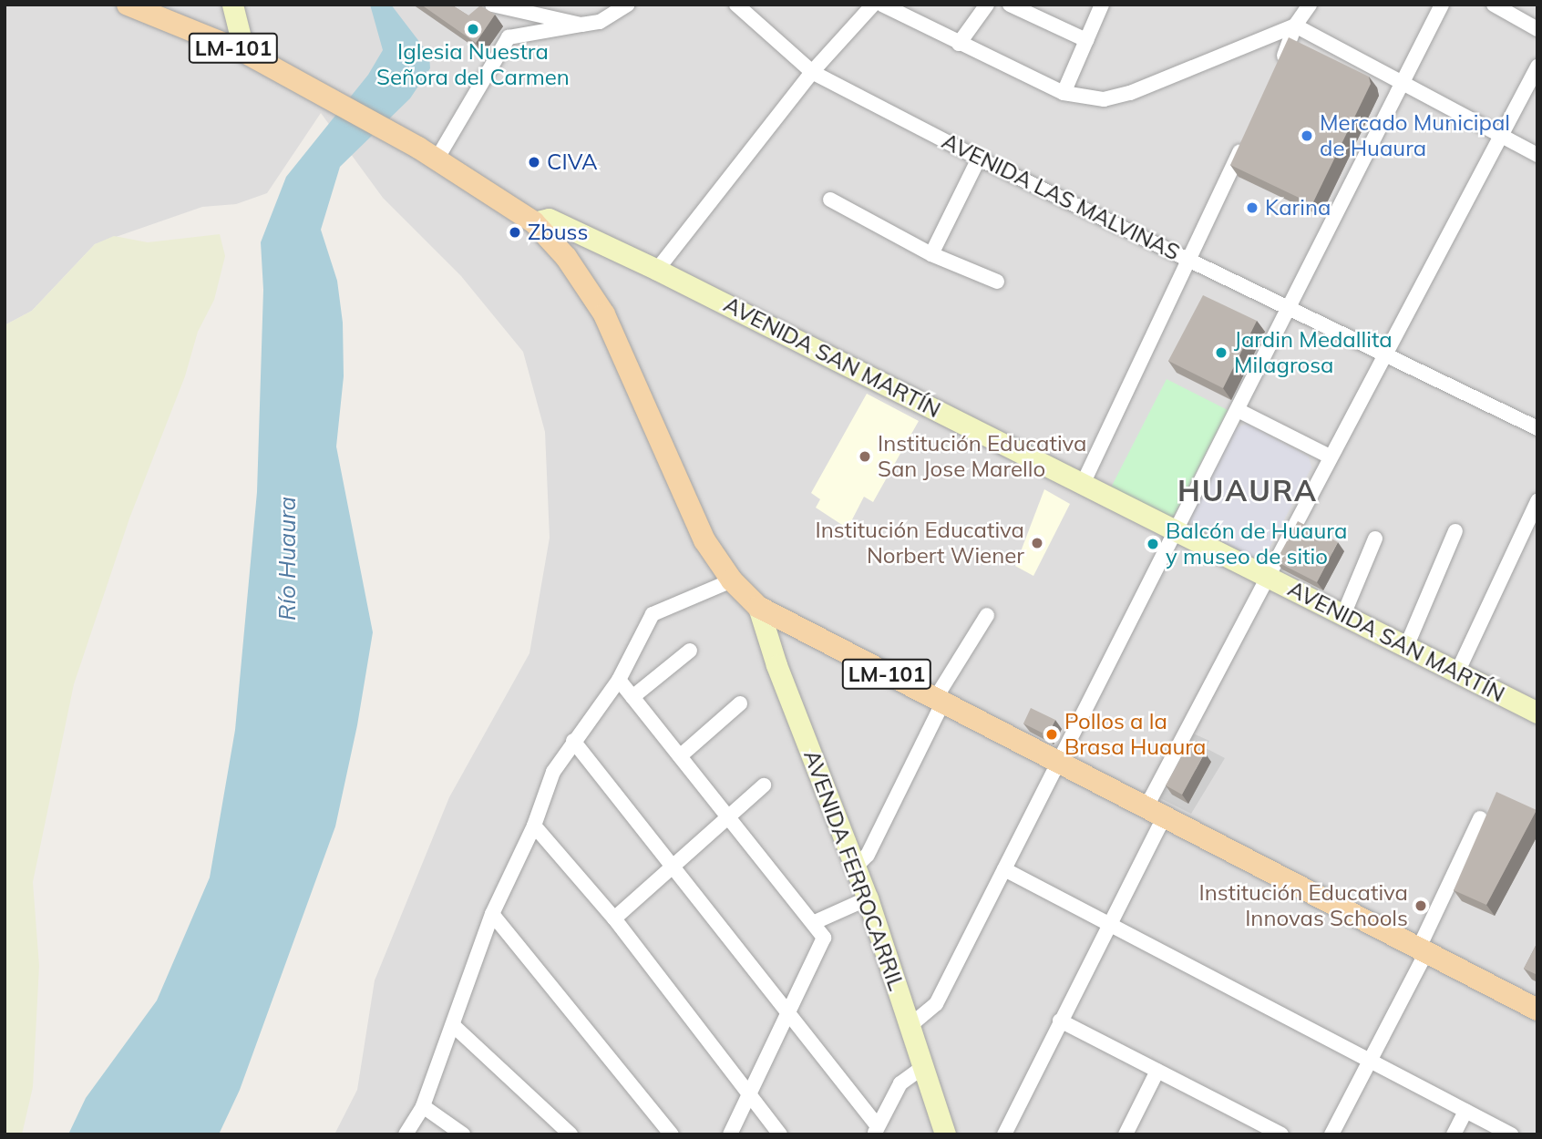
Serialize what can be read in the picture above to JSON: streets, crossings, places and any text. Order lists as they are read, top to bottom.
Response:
{
  "streets": {
    "main road": ["LM-101", "AVENIDA SAN MARTÍN", "AVENIDA FERROCARRIL"],
    "street": ["AVENIDA LAS MALVINAS"]
  },
  "crossings": [
    ["LM-101", "AVENIDA SAN MARTÍN"],
    ["LM-101", "AVENIDA FERROCARRIL"]
  ],
  "districts": ["HUAURA"],
  "water": ["Río Huaura"],
  "places": [
    "Iglesia Nuestra Señora del Carmen",
    "Mercado Municipal de Huaura",
    "CIVA",
    "Karina",
    "Zbuss",
    "Jardin Medallita Milagrosa",
    "Institución Educativa San Jose Marello",
    "Institución Educativa Norbert Wiener",
    "Balcón de Huaura y museo de sitio",
    "Pollos a la Brasa Huaura",
    "Institución Educativa Innovas Schools"
  ]
}
